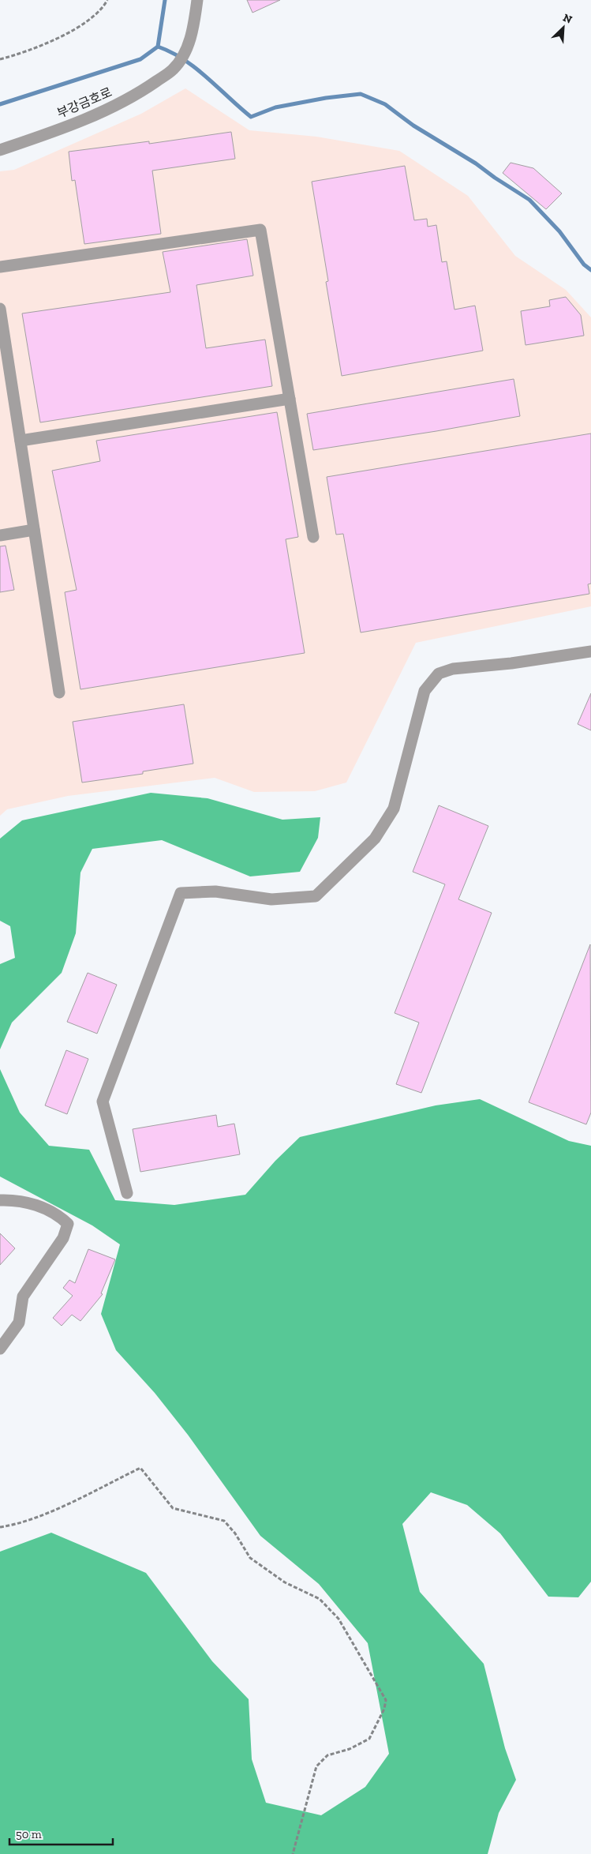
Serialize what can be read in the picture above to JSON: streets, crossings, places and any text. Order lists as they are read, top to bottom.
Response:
{
  "streets": {
    "street": ["부강금호로"]
  },
  "scale_bar": "50 m",
  "north": "top right"
}
